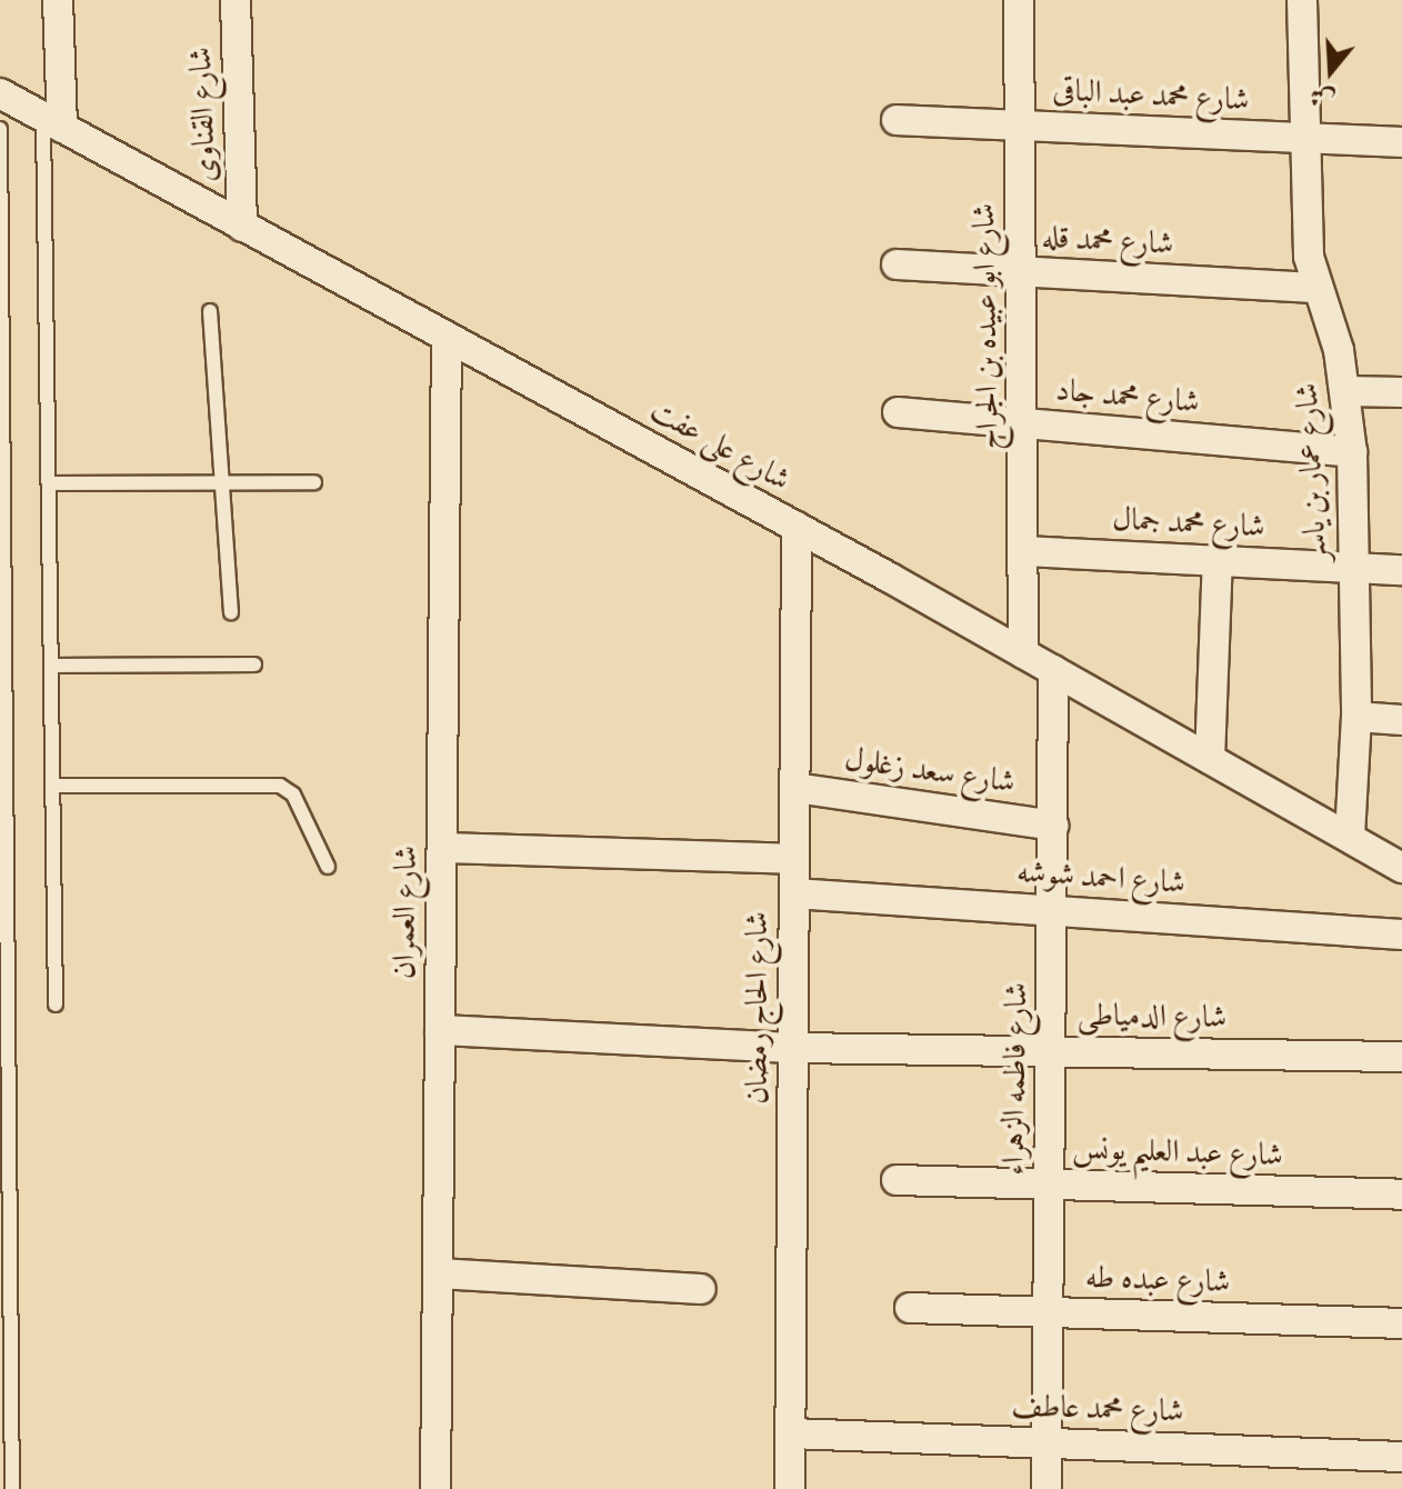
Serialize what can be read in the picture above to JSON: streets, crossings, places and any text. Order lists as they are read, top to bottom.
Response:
{
  "streets": {
    "street": [
      "شارع محمد عبد الباقى",
      "شارع القناوى",
      "شارع محمد قله",
      "شارع ابو عبيده بن الجراح",
      "شارع محمد جاد",
      "شارع على عفت",
      "شارع عمار بن ياسر",
      "شارع محمد جمال",
      "شارع سعد زغلول",
      "شارع احمد شوشه",
      "شارع العمران",
      "شارع الحاج رمضان",
      "شارع الدمياطى",
      "شارع فاطمه الزهراء",
      "شارع عبد العليم يونس",
      "شارع عبده طه",
      "شارع محمد عاطف"
    ]
  },
  "crossings": [
    ["شارع محمد عبد الباقى", "شارع ابو عبيده بن الجراح"],
    ["شارع محمد عبد الباقى", "شارع عمار بن ياسر"],
    ["شارع القناوى", "شارع على عفت"],
    ["شارع محمد قله", "شارع ابو عبيده بن الجراح"],
    ["شارع محمد قله", "شارع عمار بن ياسر"],
    ["شارع ابو عبيده بن الجراح", "شارع محمد جاد"],
    ["شارع ابو عبيده بن الجراح", "شارع على عفت"],
    ["شارع ابو عبيده بن الجراح", "شارع محمد جمال"],
    ["شارع محمد جاد", "شارع عمار بن ياسر"],
    ["شارع على عفت", "شارع عمار بن ياسر"],
    ["شارع على عفت", "شارع العمران"],
    ["شارع على عفت", "شارع الحاج رمضان"],
    ["شارع على عفت", "شارع فاطمه الزهراء"],
    ["شارع عمار بن ياسر", "شارع محمد جمال"],
    ["شارع سعد زغلول", "شارع الحاج رمضان"],
    ["شارع سعد زغلول", "شارع فاطمه الزهراء"],
    ["شارع احمد شوشه", "شارع الحاج رمضان"],
    ["شارع احمد شوشه", "شارع فاطمه الزهراء"],
    ["شارع العمران", "شارع الدمياطى"],
    ["شارع الحاج رمضان", "شارع الدمياطى"],
    ["شارع الحاج رمضان", "شارع محمد عاطف"],
    ["شارع الدمياطى", "شارع فاطمه الزهراء"],
    ["شارع فاطمه الزهراء", "شارع عبد العليم يونس"],
    ["شارع فاطمه الزهراء", "شارع عبده طه"],
    ["شارع فاطمه الزهراء", "شارع محمد عاطف"]
  ],
  "north": "bottom"
}
